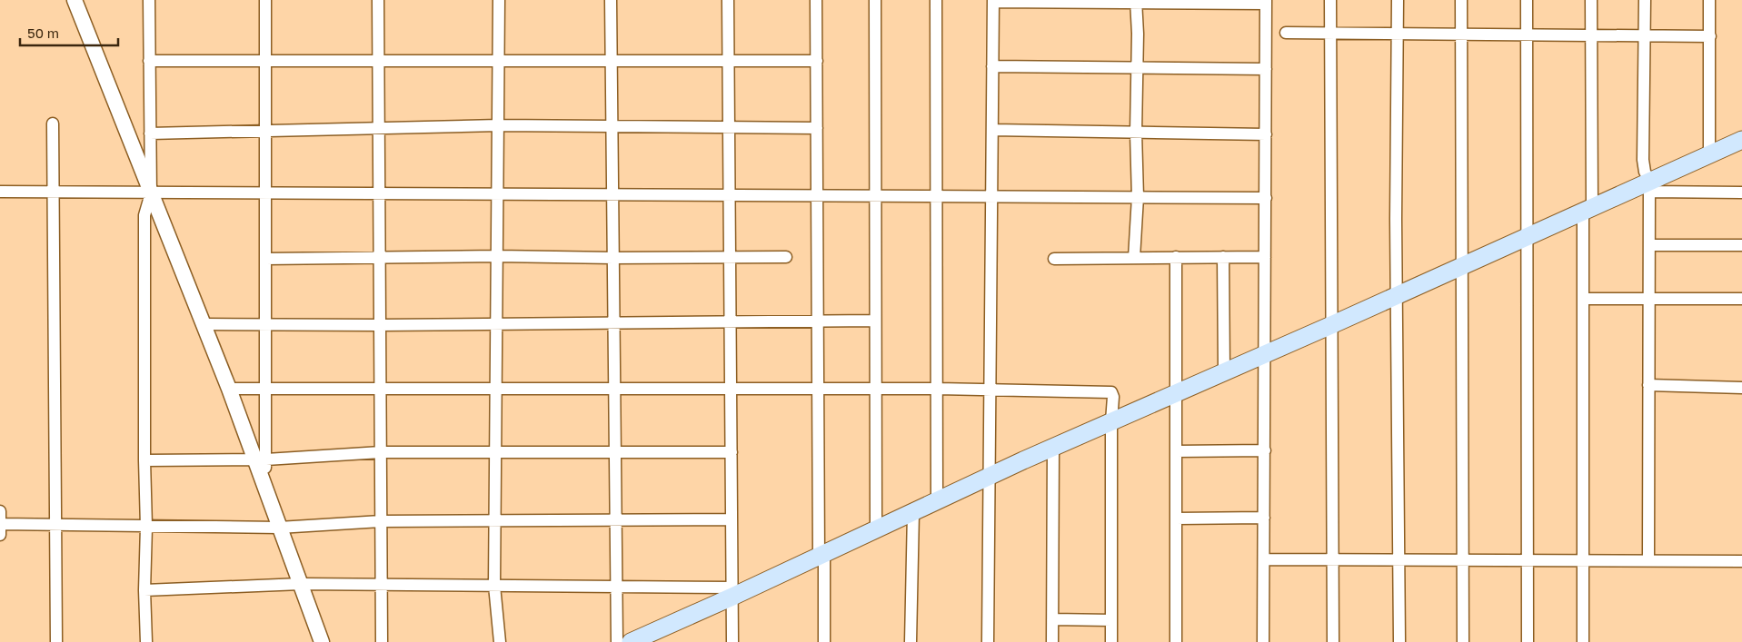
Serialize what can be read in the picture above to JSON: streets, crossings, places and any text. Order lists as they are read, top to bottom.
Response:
{
  "scale_bar": "50 m"
}
